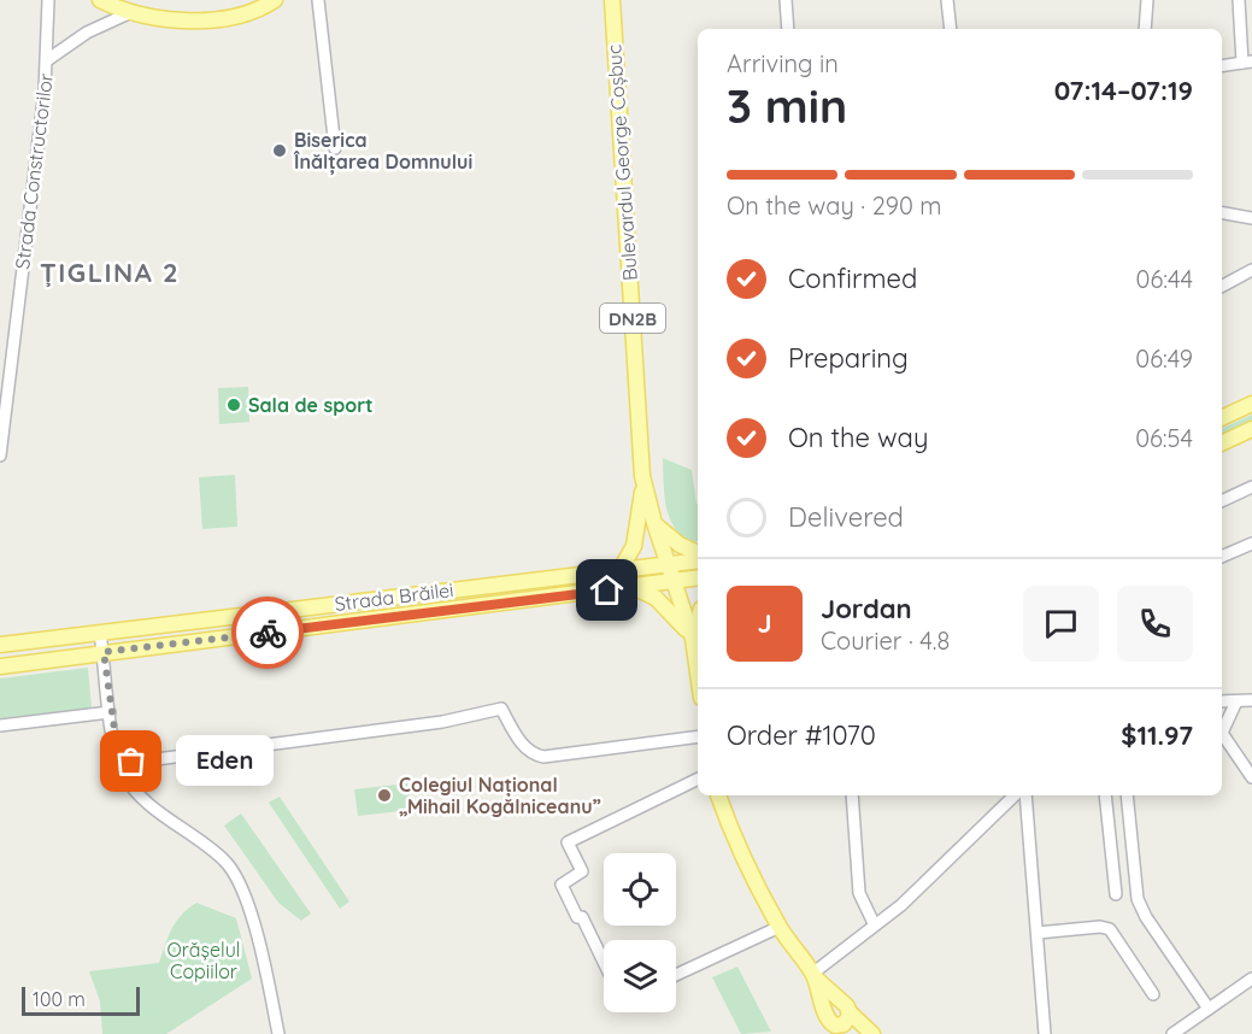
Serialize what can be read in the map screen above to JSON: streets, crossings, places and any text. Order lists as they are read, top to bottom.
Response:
{
  "streets": {
    "main road": ["Bulevardul George Coșbuc", "DN2B", "Strada Brăilei"],
    "street": ["Strada Constructorilor"]
  },
  "crossings": [
    ["Bulevardul George Coșbuc", "DN2B"],
    ["Bulevardul George Coșbuc", "Strada Brăilei"],
    ["DN2B", "Strada Brăilei"]
  ],
  "districts": ["ȚIGLINA 2"],
  "parks": ["Orășelul Copiilor"],
  "places": [
    "Biserica Înălțarea Domnului",
    "Sala de sport",
    "Eden",
    "Colegiul Național „Mihail Kogălniceanu”"
  ],
  "scale_bar": "100 m",
  "page": {
    "heading": ["3 min", "Arriving in", "07:14–07:19"],
    "panel": [
      "Jordan",
      "Courier · 4.8",
      "Order #1070",
      "$11.97"
    ],
    "bar": "On the way · 290 m",
    "list": [
      ["Confirmed", "06:44"],
      ["Preparing", "06:49"],
      ["On the way", "06:54"],
      "Delivered"
    ],
    "round": "J",
    "bubble": "Eden",
    "scale": "100 m"
  }
}
